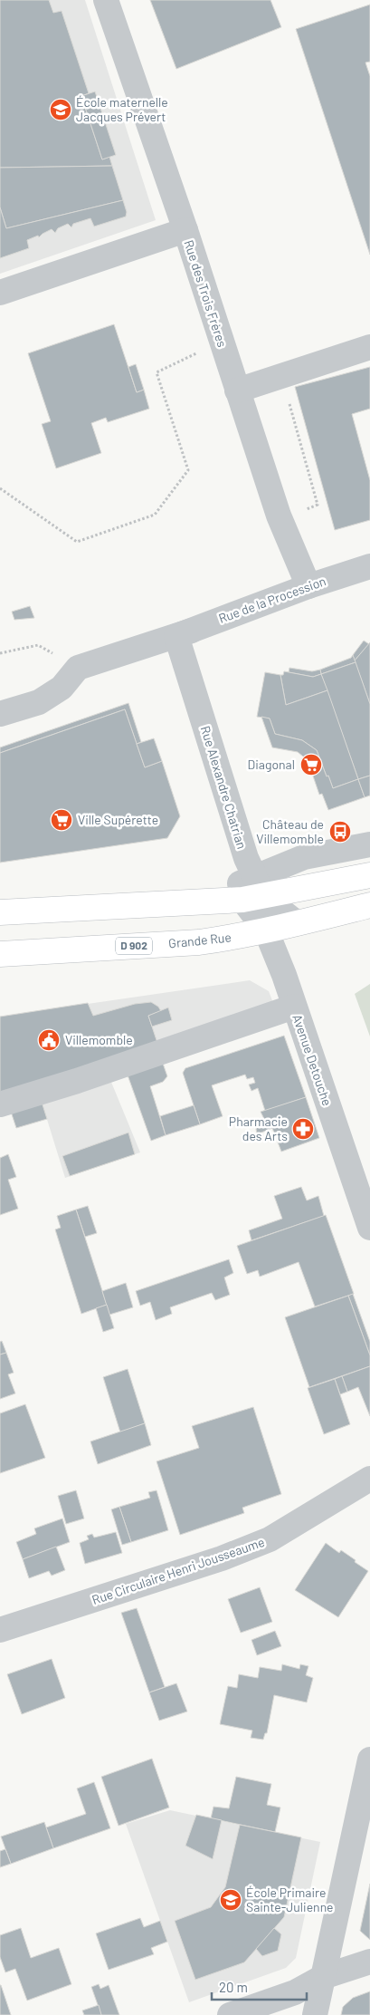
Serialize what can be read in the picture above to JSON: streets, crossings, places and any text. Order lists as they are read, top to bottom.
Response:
{
  "streets": {
    "main road": ["Grande Rue", "D 902"],
    "street": [
      "Rue des Trois Frères",
      "Rue de la Procession",
      "Rue Alexandre Chatrian",
      "Avenue Detouche",
      "Rue Circulaire Henri Jousseaume"
    ]
  },
  "crossings": [
    ["Rue des Trois Frères", "Rue de la Procession"],
    ["Rue de la Procession", "Rue Alexandre Chatrian"],
    ["Rue Alexandre Chatrian", "Grande Rue"],
    ["Rue Alexandre Chatrian", "Avenue Detouche"],
    ["Grande Rue", "Avenue Detouche"]
  ],
  "places": {
    "school or university": ["École maternelle Jacques Prévert", "École Primaire Sainte-Julienne"],
    "supermarket": ["Diagonal", "Ville Supérette"],
    "bus stop": ["Château de Villemomble"],
    "public building": ["Villemomble"],
    "pharmacy": ["Pharmacie des Arts"]
  },
  "scale_bar": "20 m"
}
